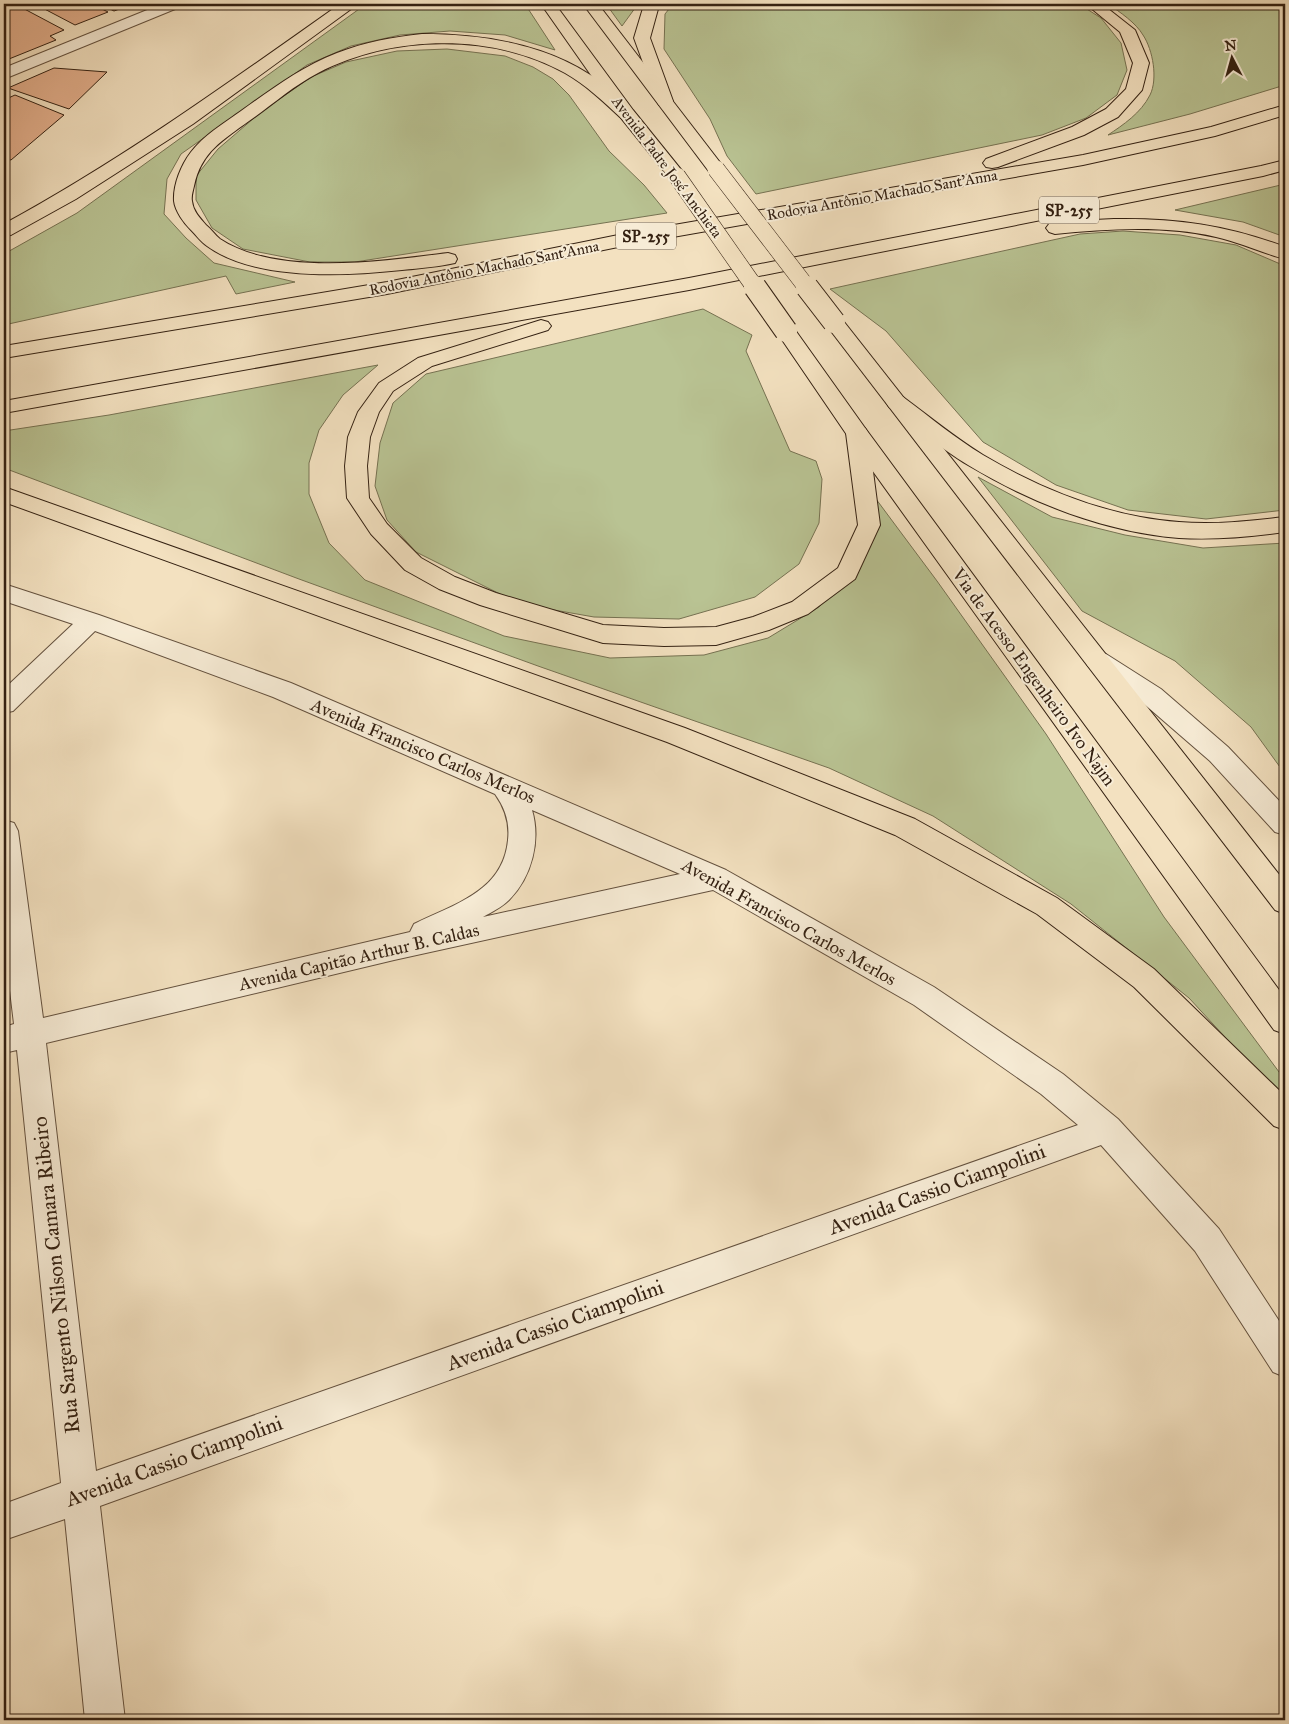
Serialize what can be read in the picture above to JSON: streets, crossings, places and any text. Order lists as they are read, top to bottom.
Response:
{
  "streets": {
    "main road": [
      "Avenida Padre José Anchieta",
      "Rodovia Antônio Machado Sant'Anna",
      "SP-255",
      "Via de Acesso Engenheiro Ivo Najm"
    ],
    "street": [
      "Avenida Francisco Carlos Merlos",
      "Avenida Capitão Arthur B. Caldas",
      "Avenida Cassio Ciampolini",
      "Rua Sargento Nilson Camara Ribeiro"
    ]
  },
  "crossings": [
    ["Avenida Padre José Anchieta", "Via de Acesso Engenheiro Ivo Najm"],
    ["Avenida Francisco Carlos Merlos", "Avenida Capitão Arthur B. Caldas"],
    ["Avenida Francisco Carlos Merlos", "Avenida Cassio Ciampolini"],
    ["Avenida Capitão Arthur B. Caldas", "Rua Sargento Nilson Camara Ribeiro"],
    ["Avenida Cassio Ciampolini", "Rua Sargento Nilson Camara Ribeiro"]
  ],
  "north": "top"
}
